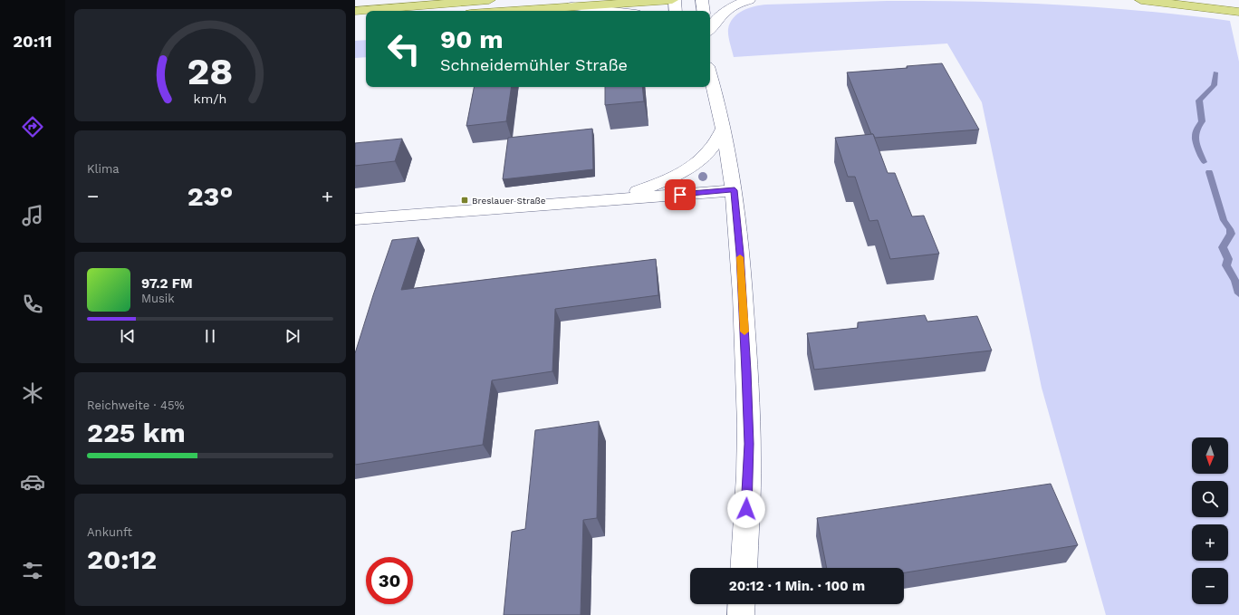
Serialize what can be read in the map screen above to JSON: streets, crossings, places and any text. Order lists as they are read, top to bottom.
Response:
{
  "places": {
    "transit": ["Breslauer Straße"]
  },
  "north": "bottom",
  "page": {
    "tabs": "20:11",
    "turn": ["90 m", "Schneidemühler Straße"],
    "tile": [
      "Klima",
      ["Reichweite · 45%", "225 km"],
      ["Ankunft", "20:12"]
    ],
    "heat": ["−", "23°", "+"],
    "song": ["97.2 FM", "Musik"],
    "map_buttons": ["+", "−"],
    "limit": "30",
    "trip": "20:12 · 1 Min. · 100 m",
    "gauge": ["28", "km/h"]
  }
}
